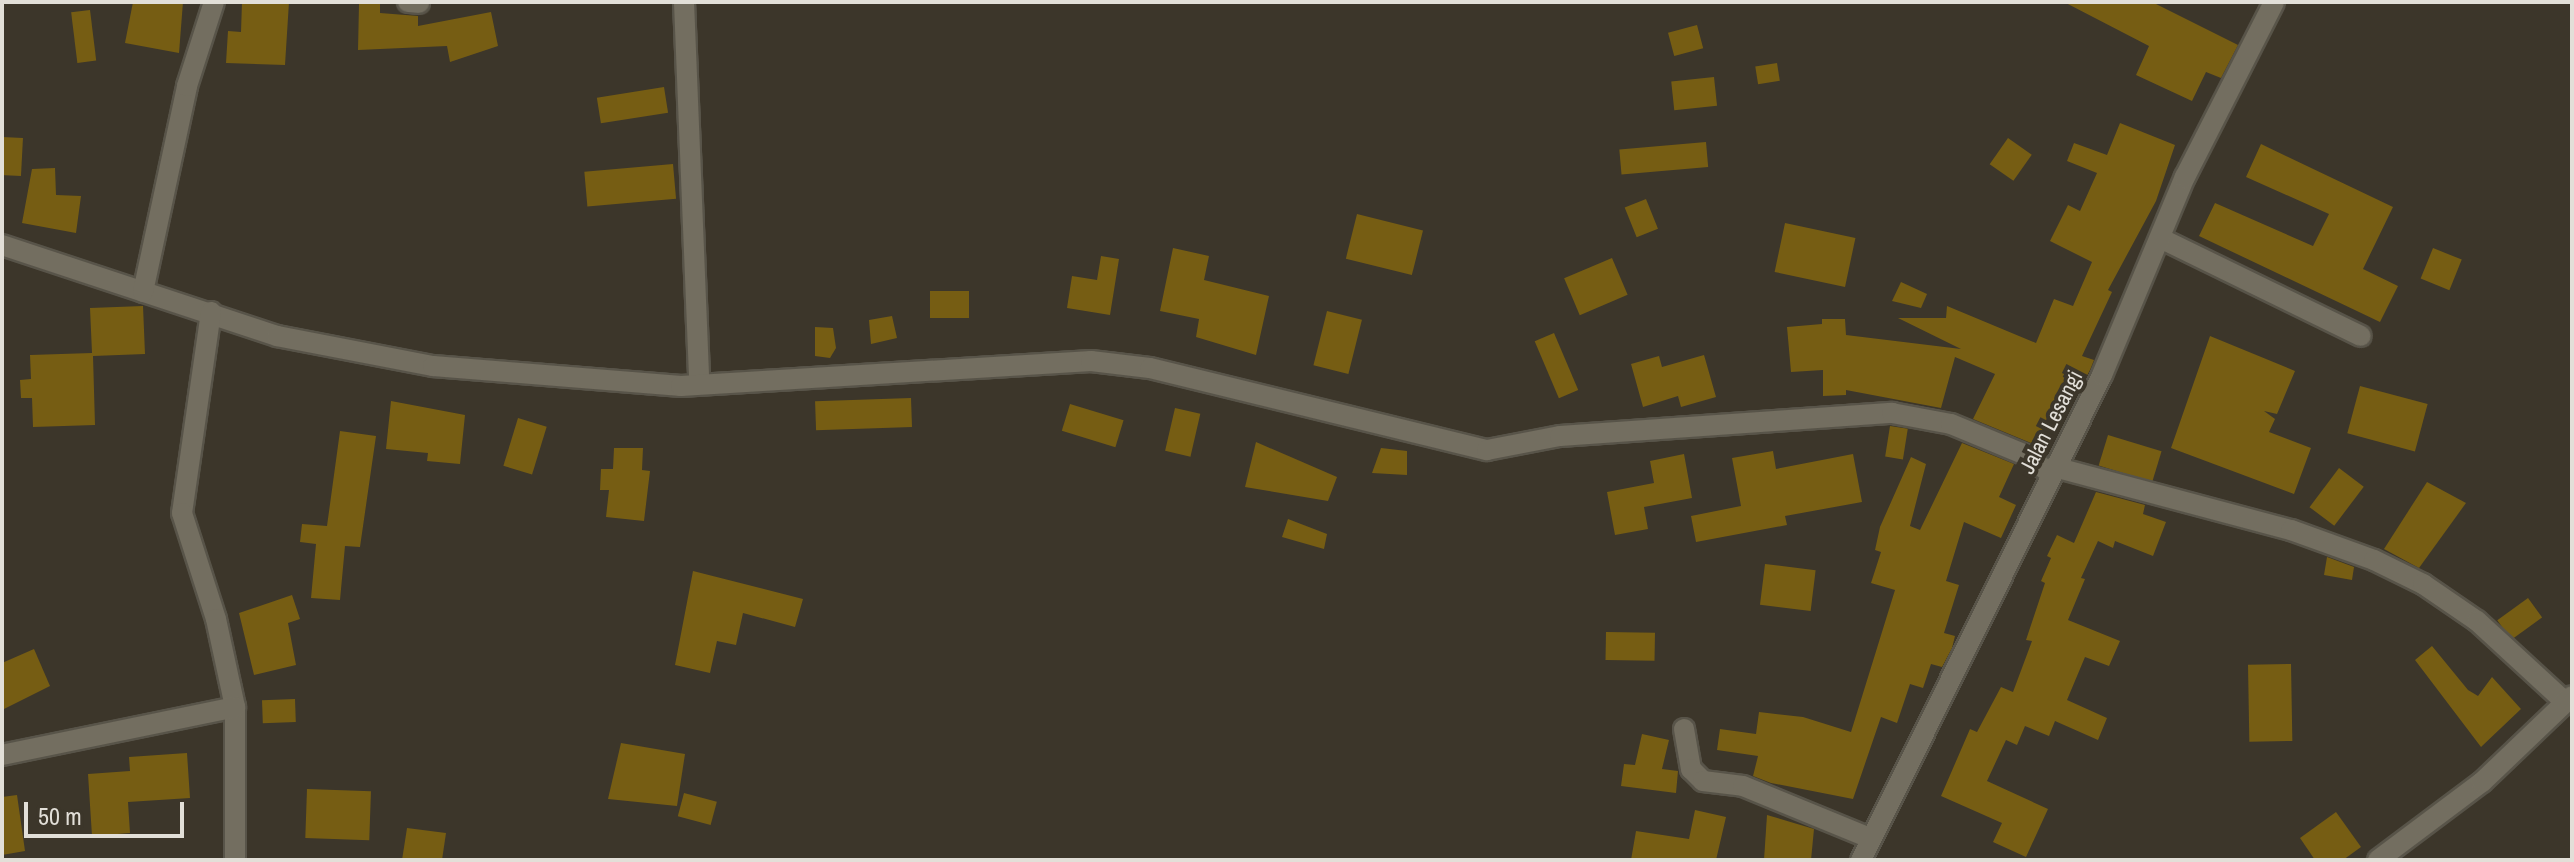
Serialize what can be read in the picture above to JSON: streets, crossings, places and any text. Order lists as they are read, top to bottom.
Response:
{
  "streets": {
    "street": ["Jalan Lesangi"]
  },
  "scale_bar": "50 m"
}
